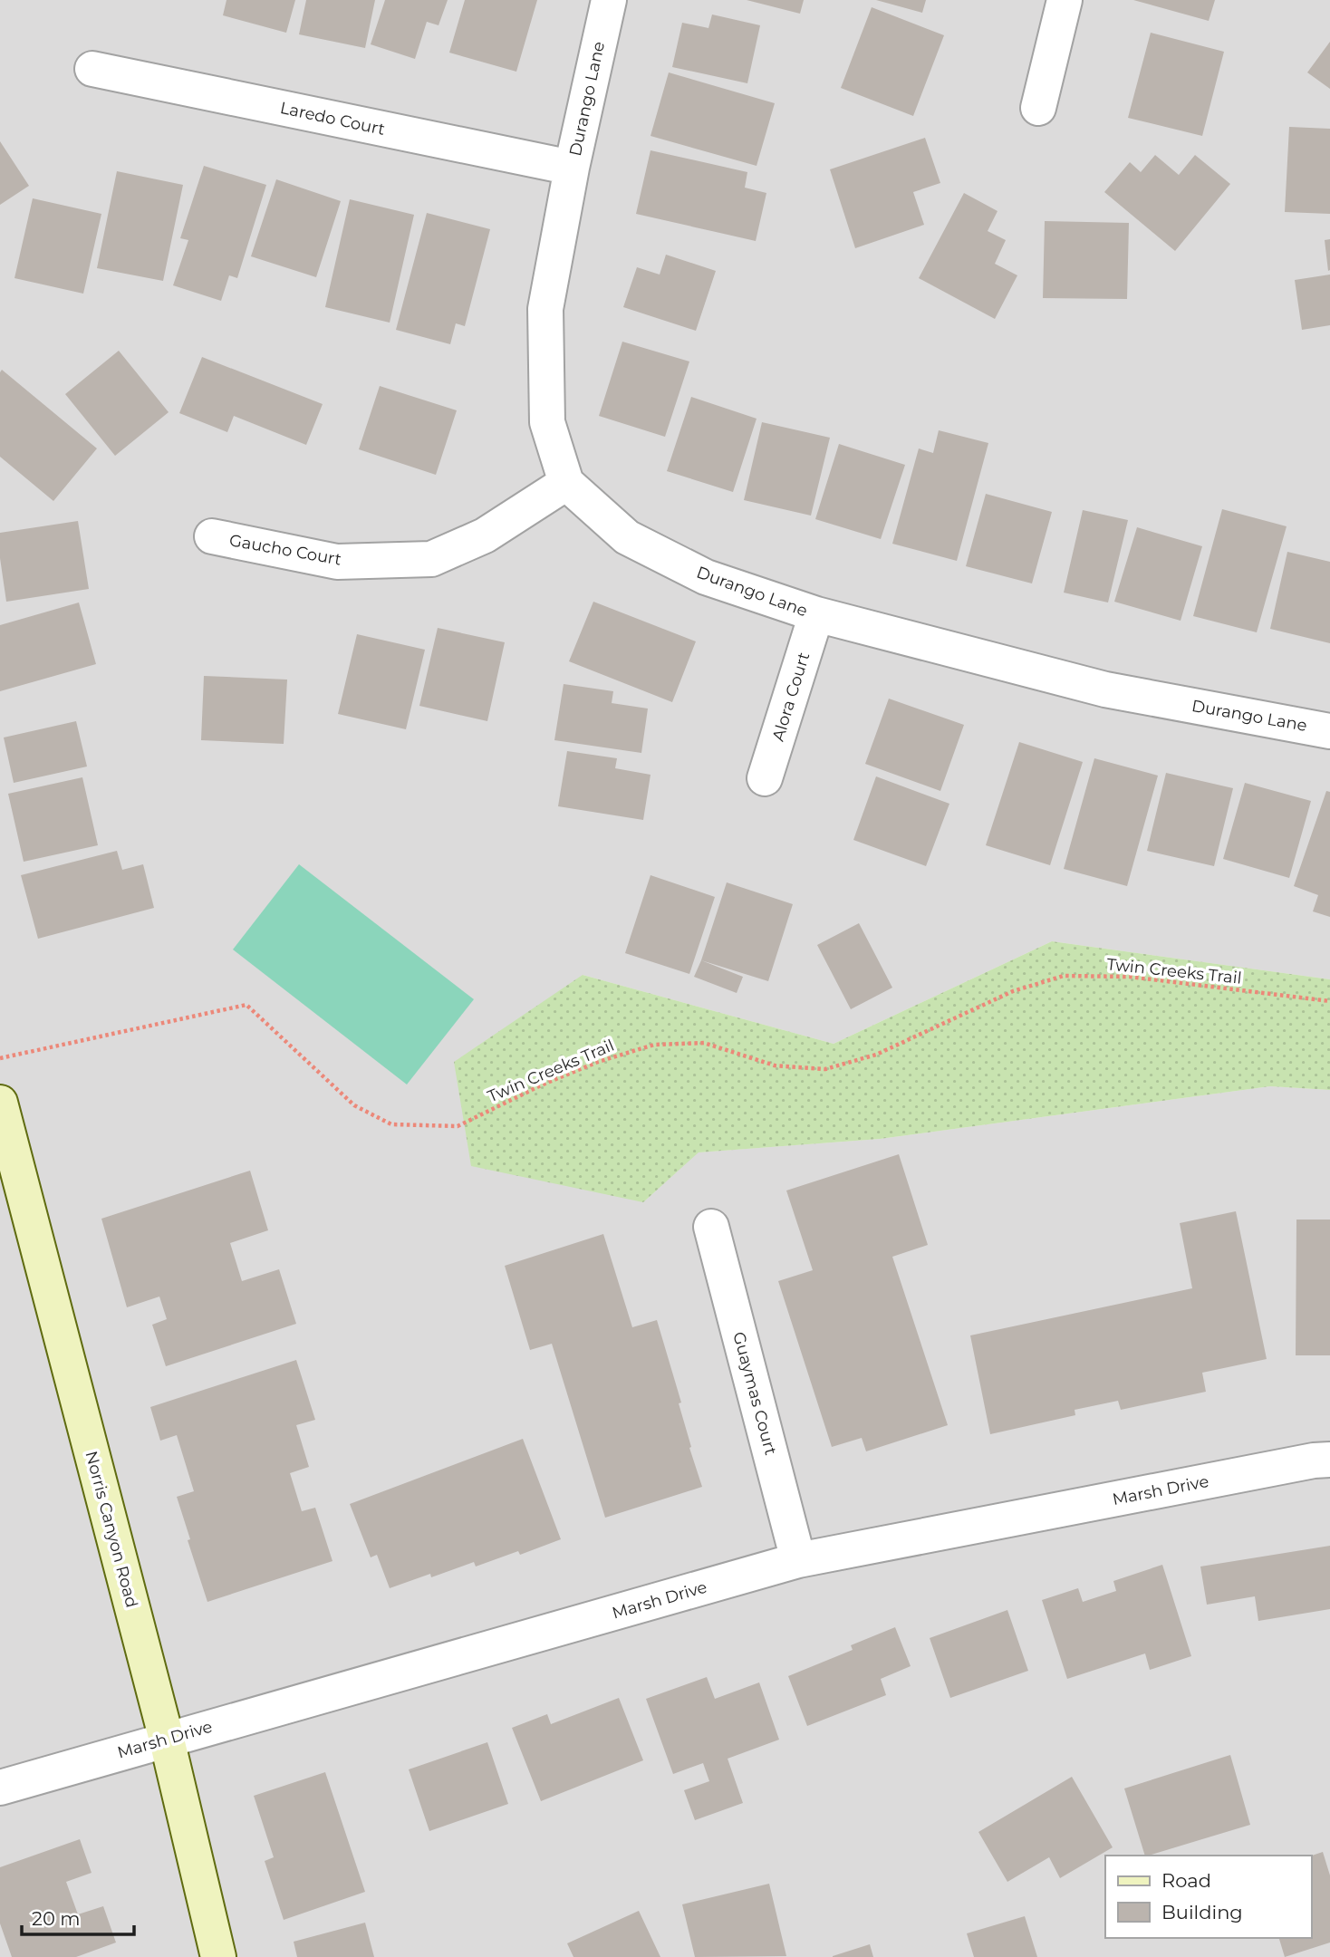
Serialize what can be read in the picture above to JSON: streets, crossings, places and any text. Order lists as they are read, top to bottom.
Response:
{
  "streets": {
    "street": [
      "Durango Lane",
      "Laredo Court",
      "Gaucho Court",
      "Alora Court",
      "Guaymas Court",
      "Marsh Drive",
      "Norris Canyon Road"
    ],
    "path": ["Twin Creeks Trail"]
  },
  "crossings": [
    ["Durango Lane", "Laredo Court"],
    ["Durango Lane", "Gaucho Court"],
    ["Durango Lane", "Alora Court"],
    ["Guaymas Court", "Marsh Drive"],
    ["Marsh Drive", "Norris Canyon Road"]
  ],
  "legend": ["Road", "Building"],
  "scale_bar": "20 m"
}
